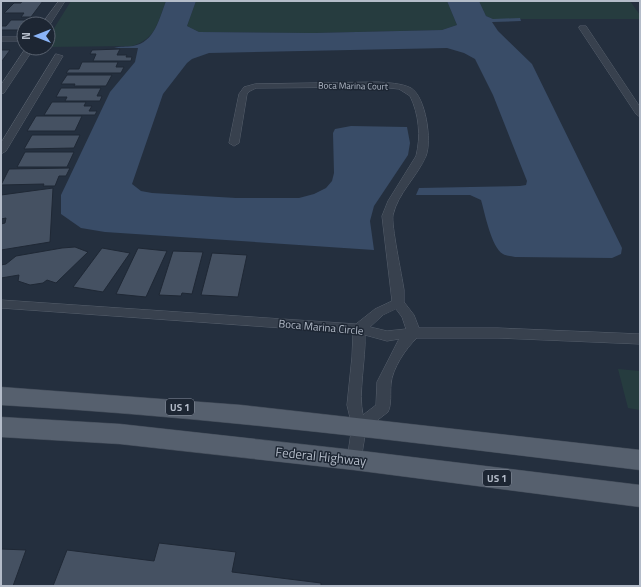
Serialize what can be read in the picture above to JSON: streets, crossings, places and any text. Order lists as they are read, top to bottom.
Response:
{
  "streets": {
    "main road": ["US 1", "Federal Highway"],
    "street": ["Boca Marina Court", "Boca Marina Circle"]
  },
  "north": "left"
}
